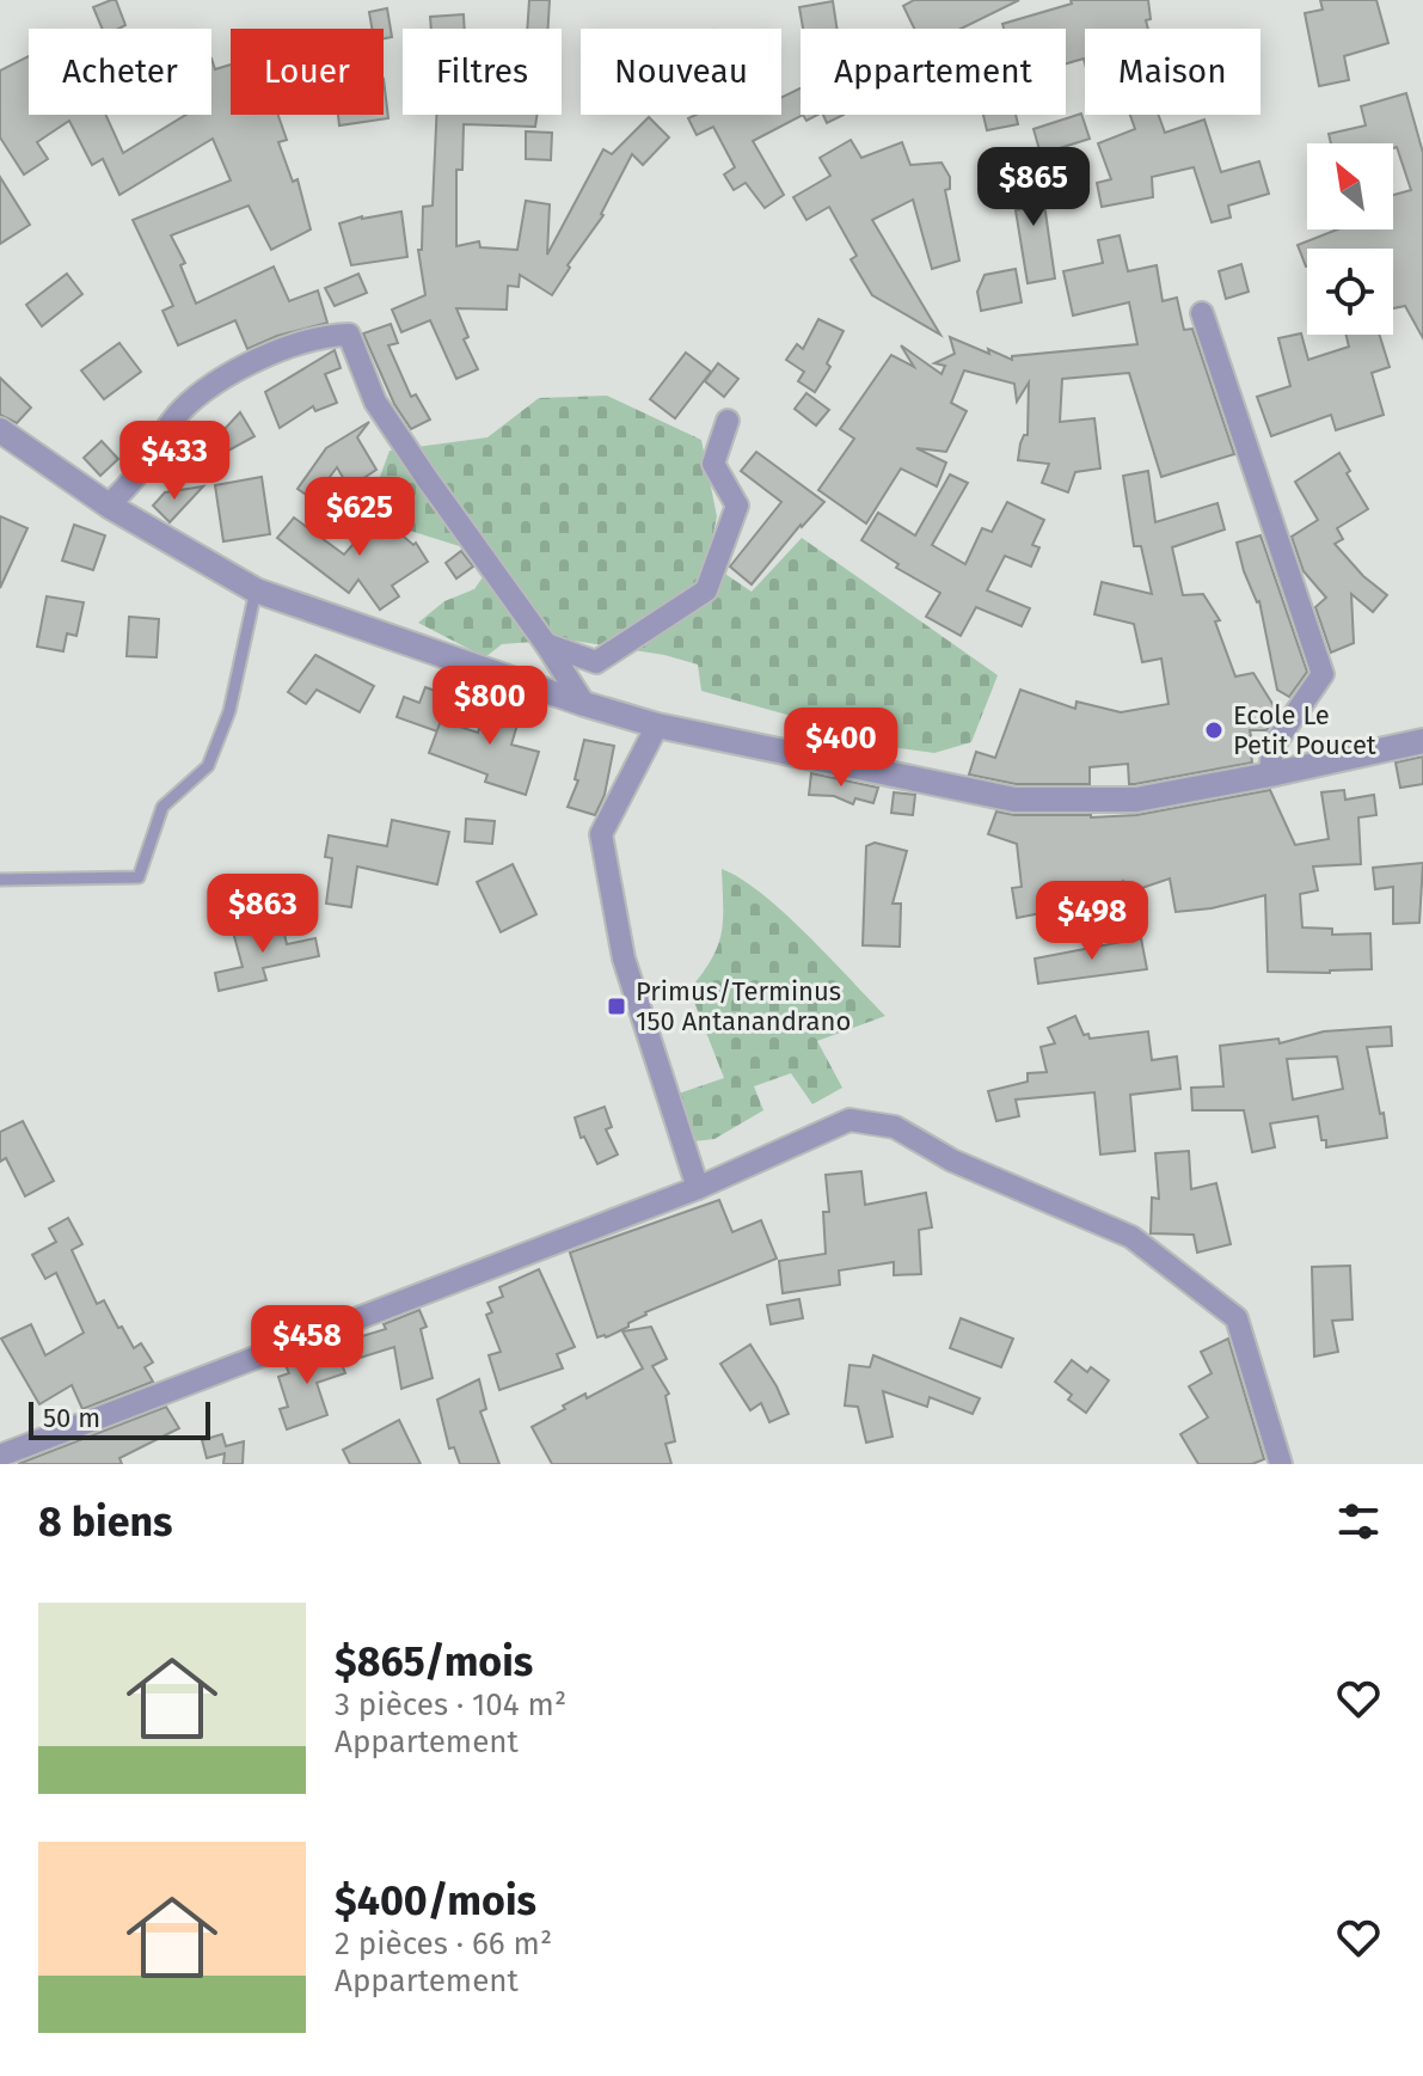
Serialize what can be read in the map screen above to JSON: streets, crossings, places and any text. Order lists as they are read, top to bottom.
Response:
{
  "places": {
    "other": ["Ecole Le Petit Poucet"],
    "transit": ["Primus/Terminus 150 Antanandrano"]
  },
  "scale_bar": "50 m",
  "north": "top left",
  "page": {
    "chip": [
      "Acheter",
      "Louer",
      "Filtres",
      "Nouveau",
      "Appartement",
      "Maison"
    ],
    "price": [
      "$865",
      "$433",
      "$625",
      "$800",
      "$400",
      "$863",
      "$498",
      "$458"
    ],
    "scale": "50 m",
    "heading": "8 biens",
    "list": [
      {
        "name": "$865/mois",
        "note": "3 pièces · 104 m² · Appartement"
      },
      {
        "name": "$400/mois",
        "note": "2 pièces · 66 m² · Appartement"
      }
    ]
  }
}
